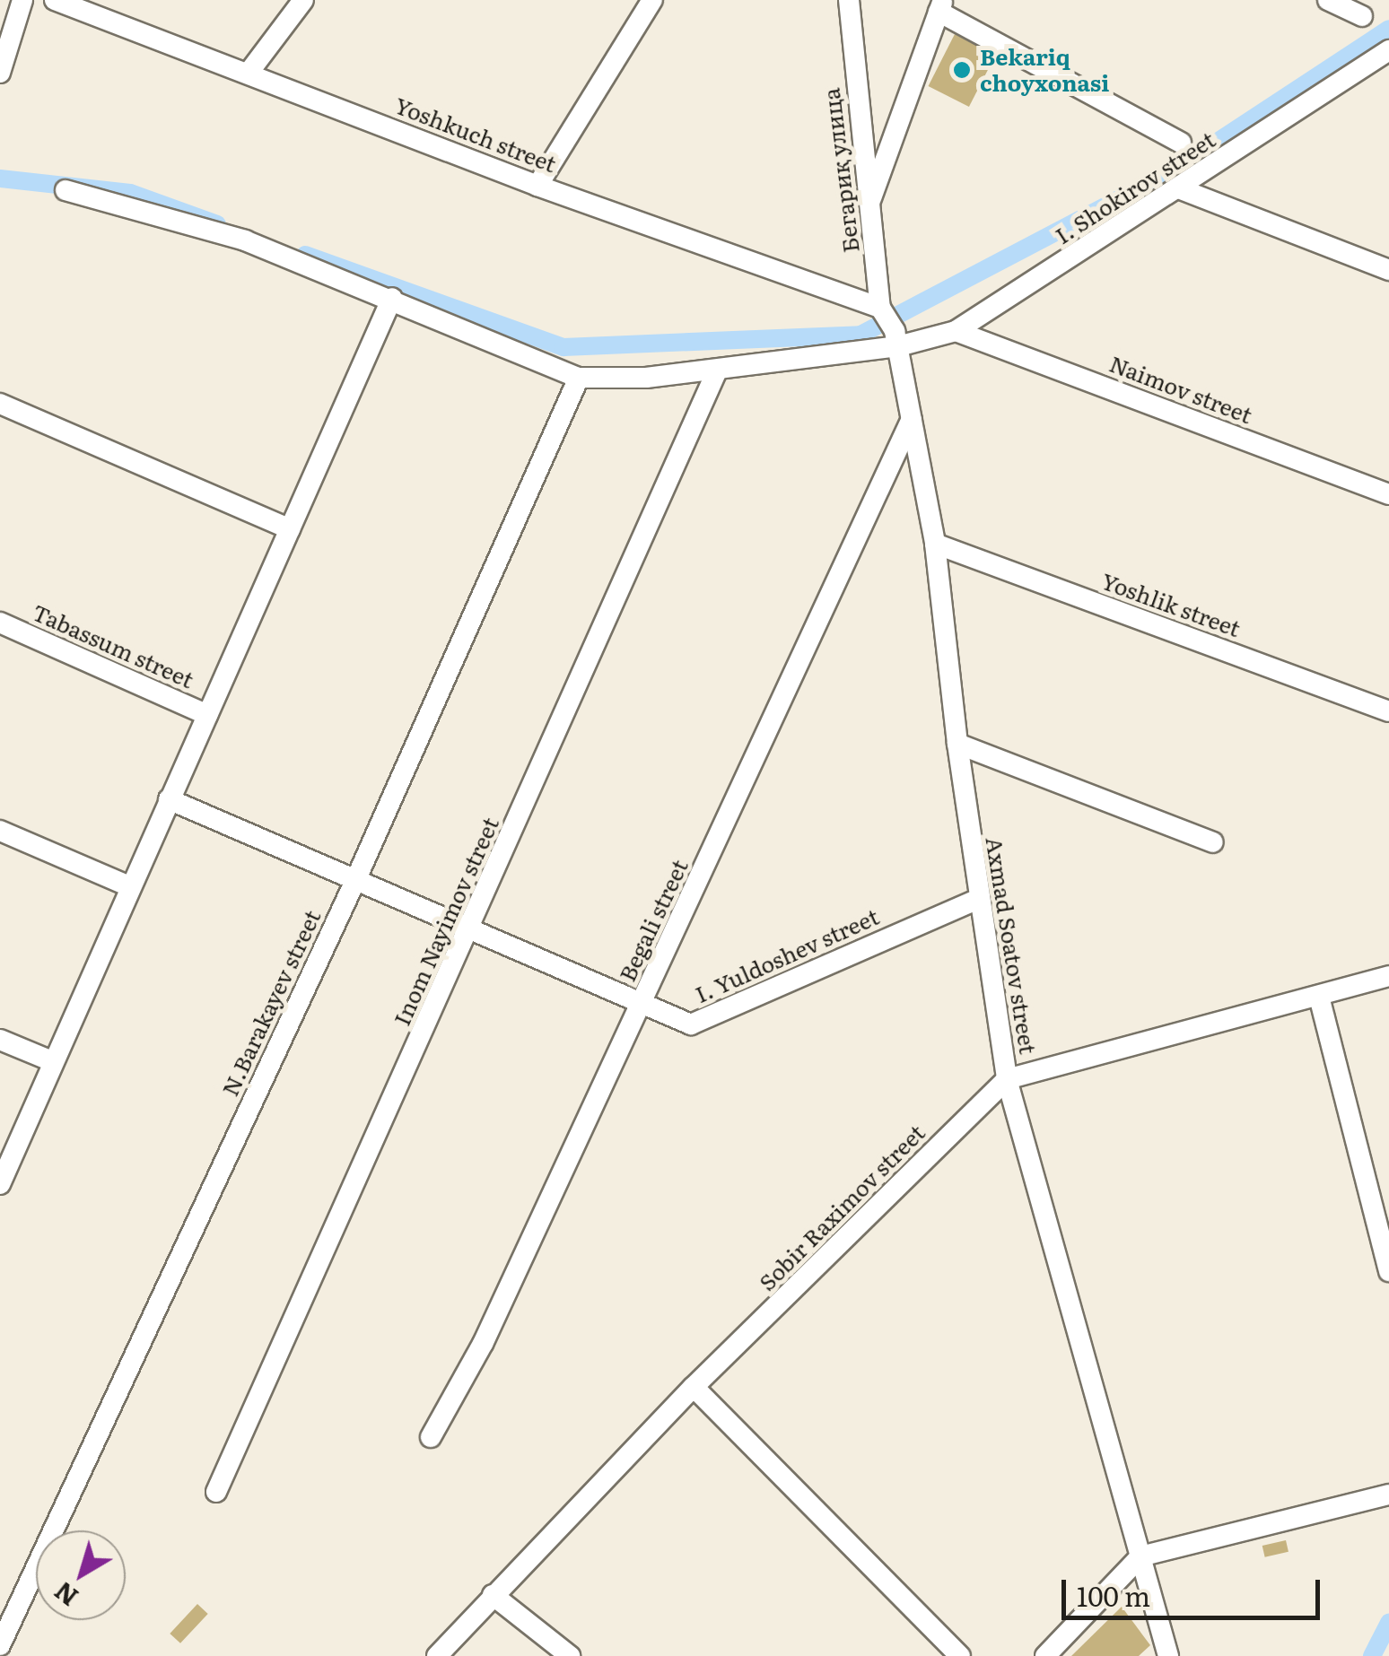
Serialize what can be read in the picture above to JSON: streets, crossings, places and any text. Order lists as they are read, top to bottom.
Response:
{
  "streets": {
    "street": [
      "Yoshkuch street",
      "Бегариқ улица",
      "I. Shokirov street",
      "Naimov street",
      "Yoshlik street",
      "Tabassum street",
      "Begali street",
      "Inom Nayimov street",
      "Axmad Soatov street",
      "I. Yuldoshev street",
      "N.Barakayev street",
      "Sobir Raximov street"
    ]
  },
  "crossings": [
    ["Yoshkuch street", "Бегариқ улица"],
    ["Yoshkuch street", "I. Shokirov street"],
    ["Yoshkuch street", "Axmad Soatov street"],
    ["Бегариқ улица", "I. Shokirov street"],
    ["Бегариқ улица", "Axmad Soatov street"],
    ["I. Shokirov street", "Naimov street"],
    ["I. Shokirov street", "Inom Nayimov street"],
    ["I. Shokirov street", "Axmad Soatov street"],
    ["I. Shokirov street", "N.Barakayev street"],
    ["Yoshlik street", "Axmad Soatov street"],
    ["Begali street", "Axmad Soatov street"],
    ["Begali street", "I. Yuldoshev street"],
    ["Inom Nayimov street", "I. Yuldoshev street"],
    ["Axmad Soatov street", "I. Yuldoshev street"],
    ["Axmad Soatov street", "Sobir Raximov street"],
    ["I. Yuldoshev street", "N.Barakayev street"]
  ],
  "places": ["Bekariq choyxonasi"],
  "scale_bar": "100 m",
  "north": "bottom left"
}
